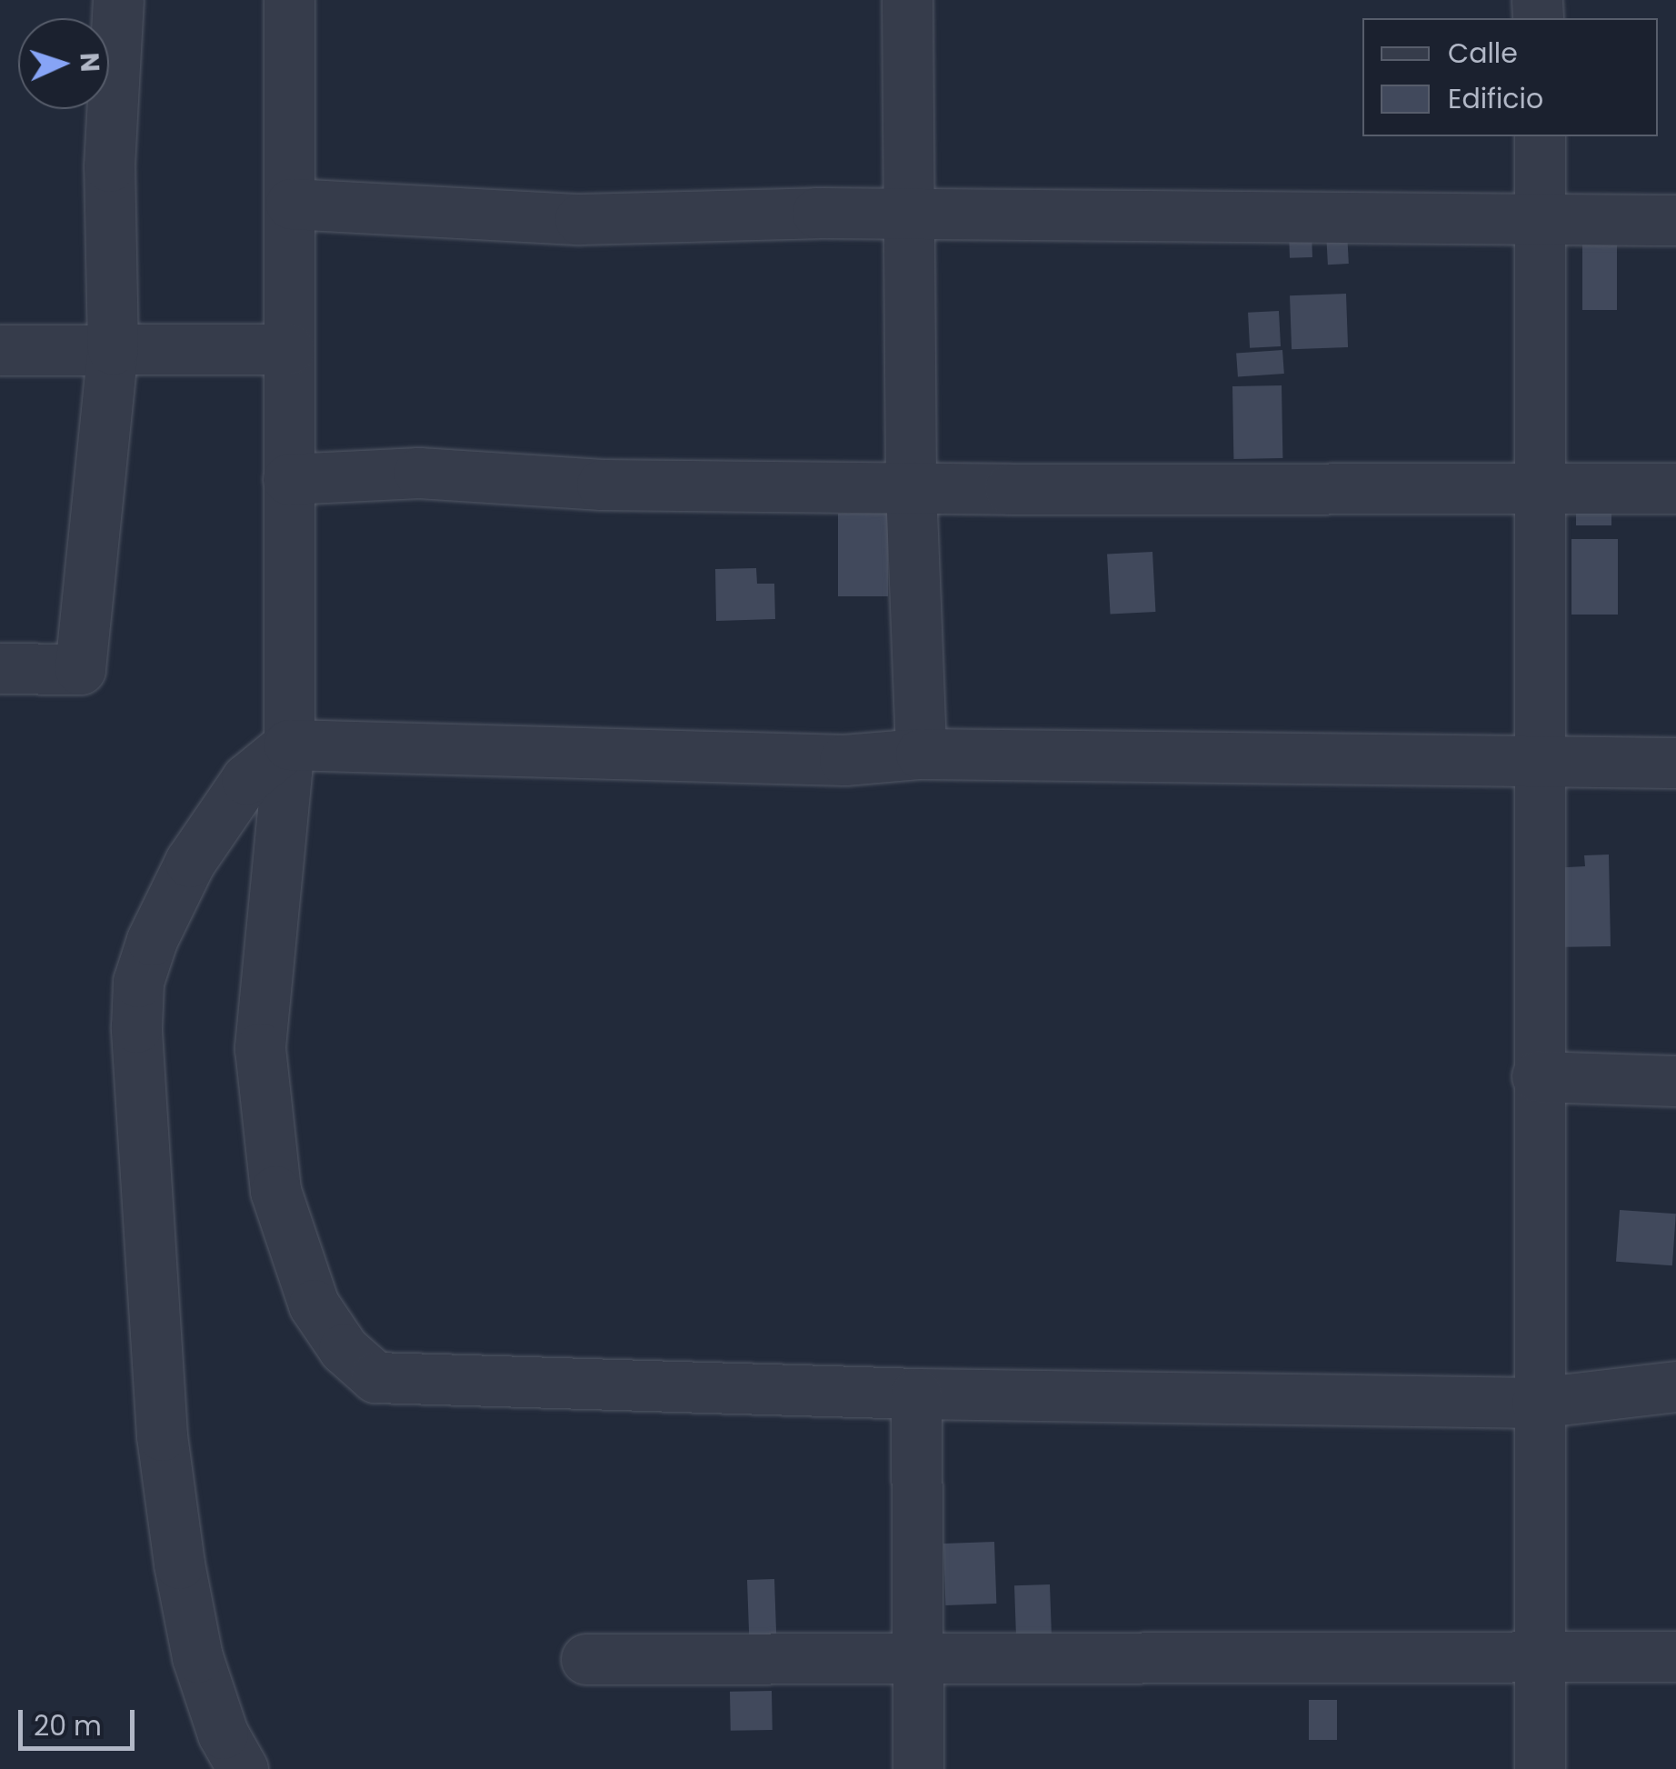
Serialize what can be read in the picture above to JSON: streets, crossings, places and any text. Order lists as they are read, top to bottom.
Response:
{
  "legend": ["Calle", "Edificio"],
  "scale_bar": "20 m",
  "north": "right"
}
